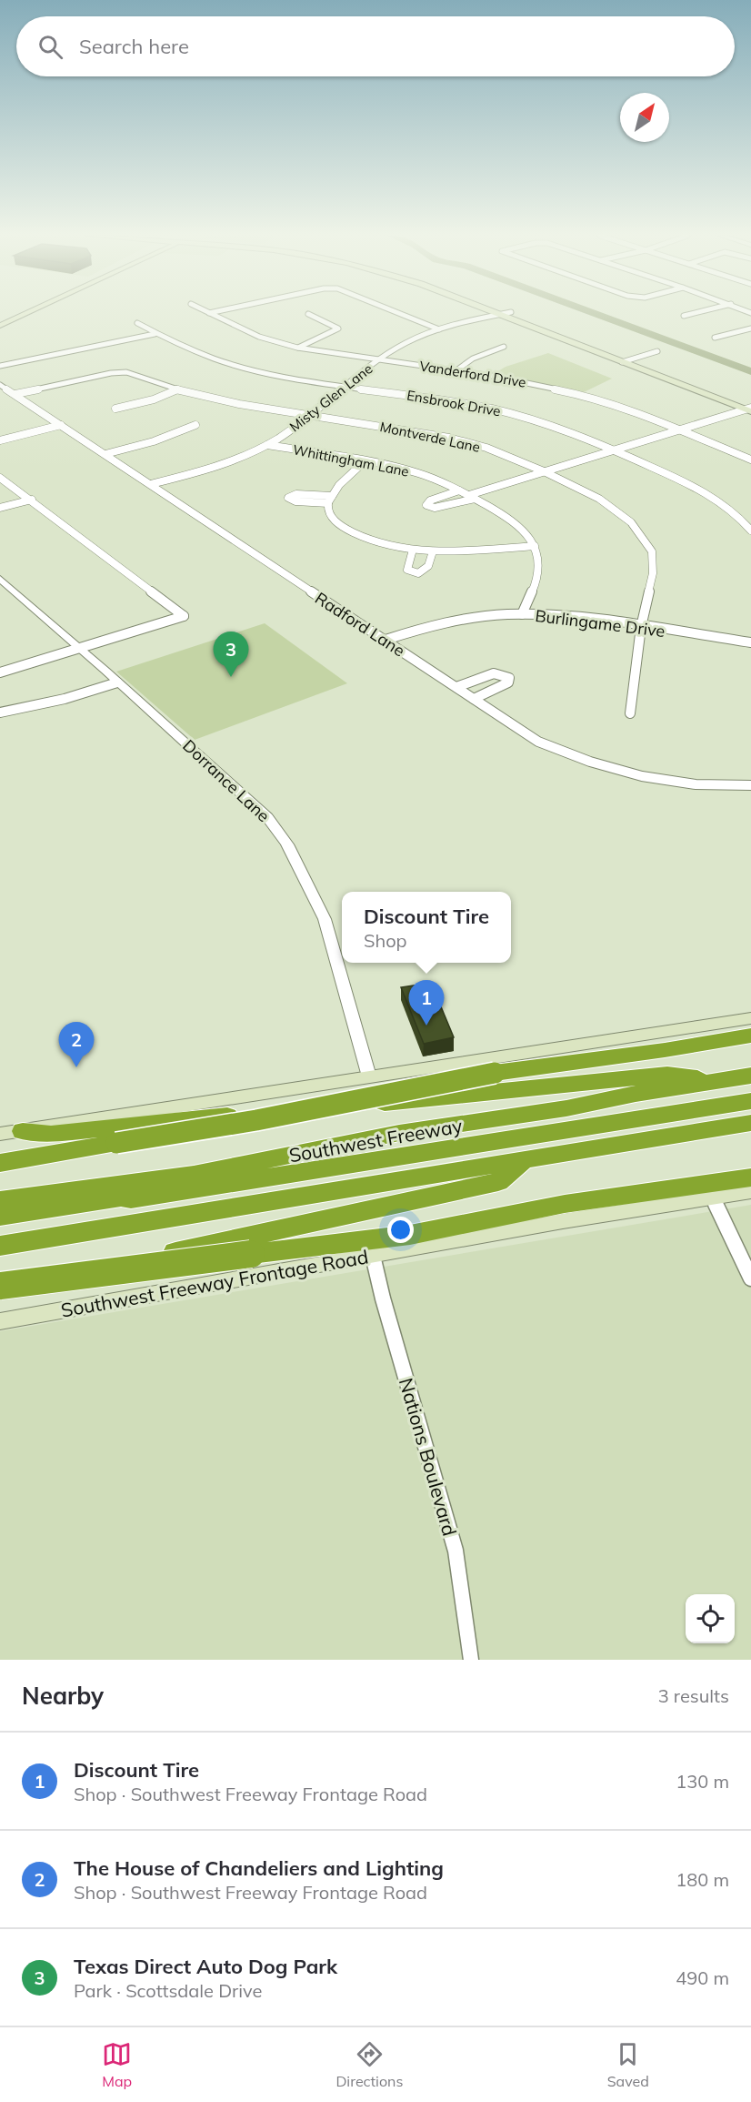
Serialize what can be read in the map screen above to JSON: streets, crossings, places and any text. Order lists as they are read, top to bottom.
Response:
{
  "streets": {
    "highway": ["Southwest Freeway"],
    "main road": ["Southwest Freeway Frontage Road"],
    "street": [
      "Vanderford Drive",
      "Misty Glen Lane",
      "Ensbrook Drive",
      "Montverde Lane",
      "Whittingham Lane",
      "Burlingame Drive",
      "Radford Lane",
      "Dorrance Lane",
      "Nations Boulevard"
    ]
  },
  "crossings": [
    ["Vanderford Drive", "Misty Glen Lane"],
    ["Misty Glen Lane", "Ensbrook Drive"],
    ["Misty Glen Lane", "Montverde Lane"],
    ["Misty Glen Lane", "Whittingham Lane"],
    ["Misty Glen Lane", "Radford Lane"],
    ["Montverde Lane", "Burlingame Drive"],
    ["Montverde Lane", "Radford Lane"],
    ["Burlingame Drive", "Radford Lane"],
    ["Southwest Freeway Frontage Road", "Nations Boulevard"]
  ],
  "north": "top right",
  "page": {
    "search": "Search here",
    "pins": ["3", "1", "2"],
    "popup": ["Discount Tire", "Shop"],
    "heading": ["Nearby", "3 results"],
    "list": [
      {
        "mark": "1",
        "name": "Discount Tire",
        "note": "Shop · Southwest Freeway Frontage Road",
        "value": "130 m"
      },
      {
        "mark": "2",
        "name": "The House of Chandeliers and Lighting",
        "note": "Shop · Southwest Freeway Frontage Road",
        "value": "180 m"
      },
      {
        "mark": "3",
        "name": "Texas Direct Auto Dog Park",
        "note": "Park · Scottsdale Drive",
        "value": "490 m"
      }
    ],
    "nav": ["Map", "Directions", "Saved"]
  }
}
